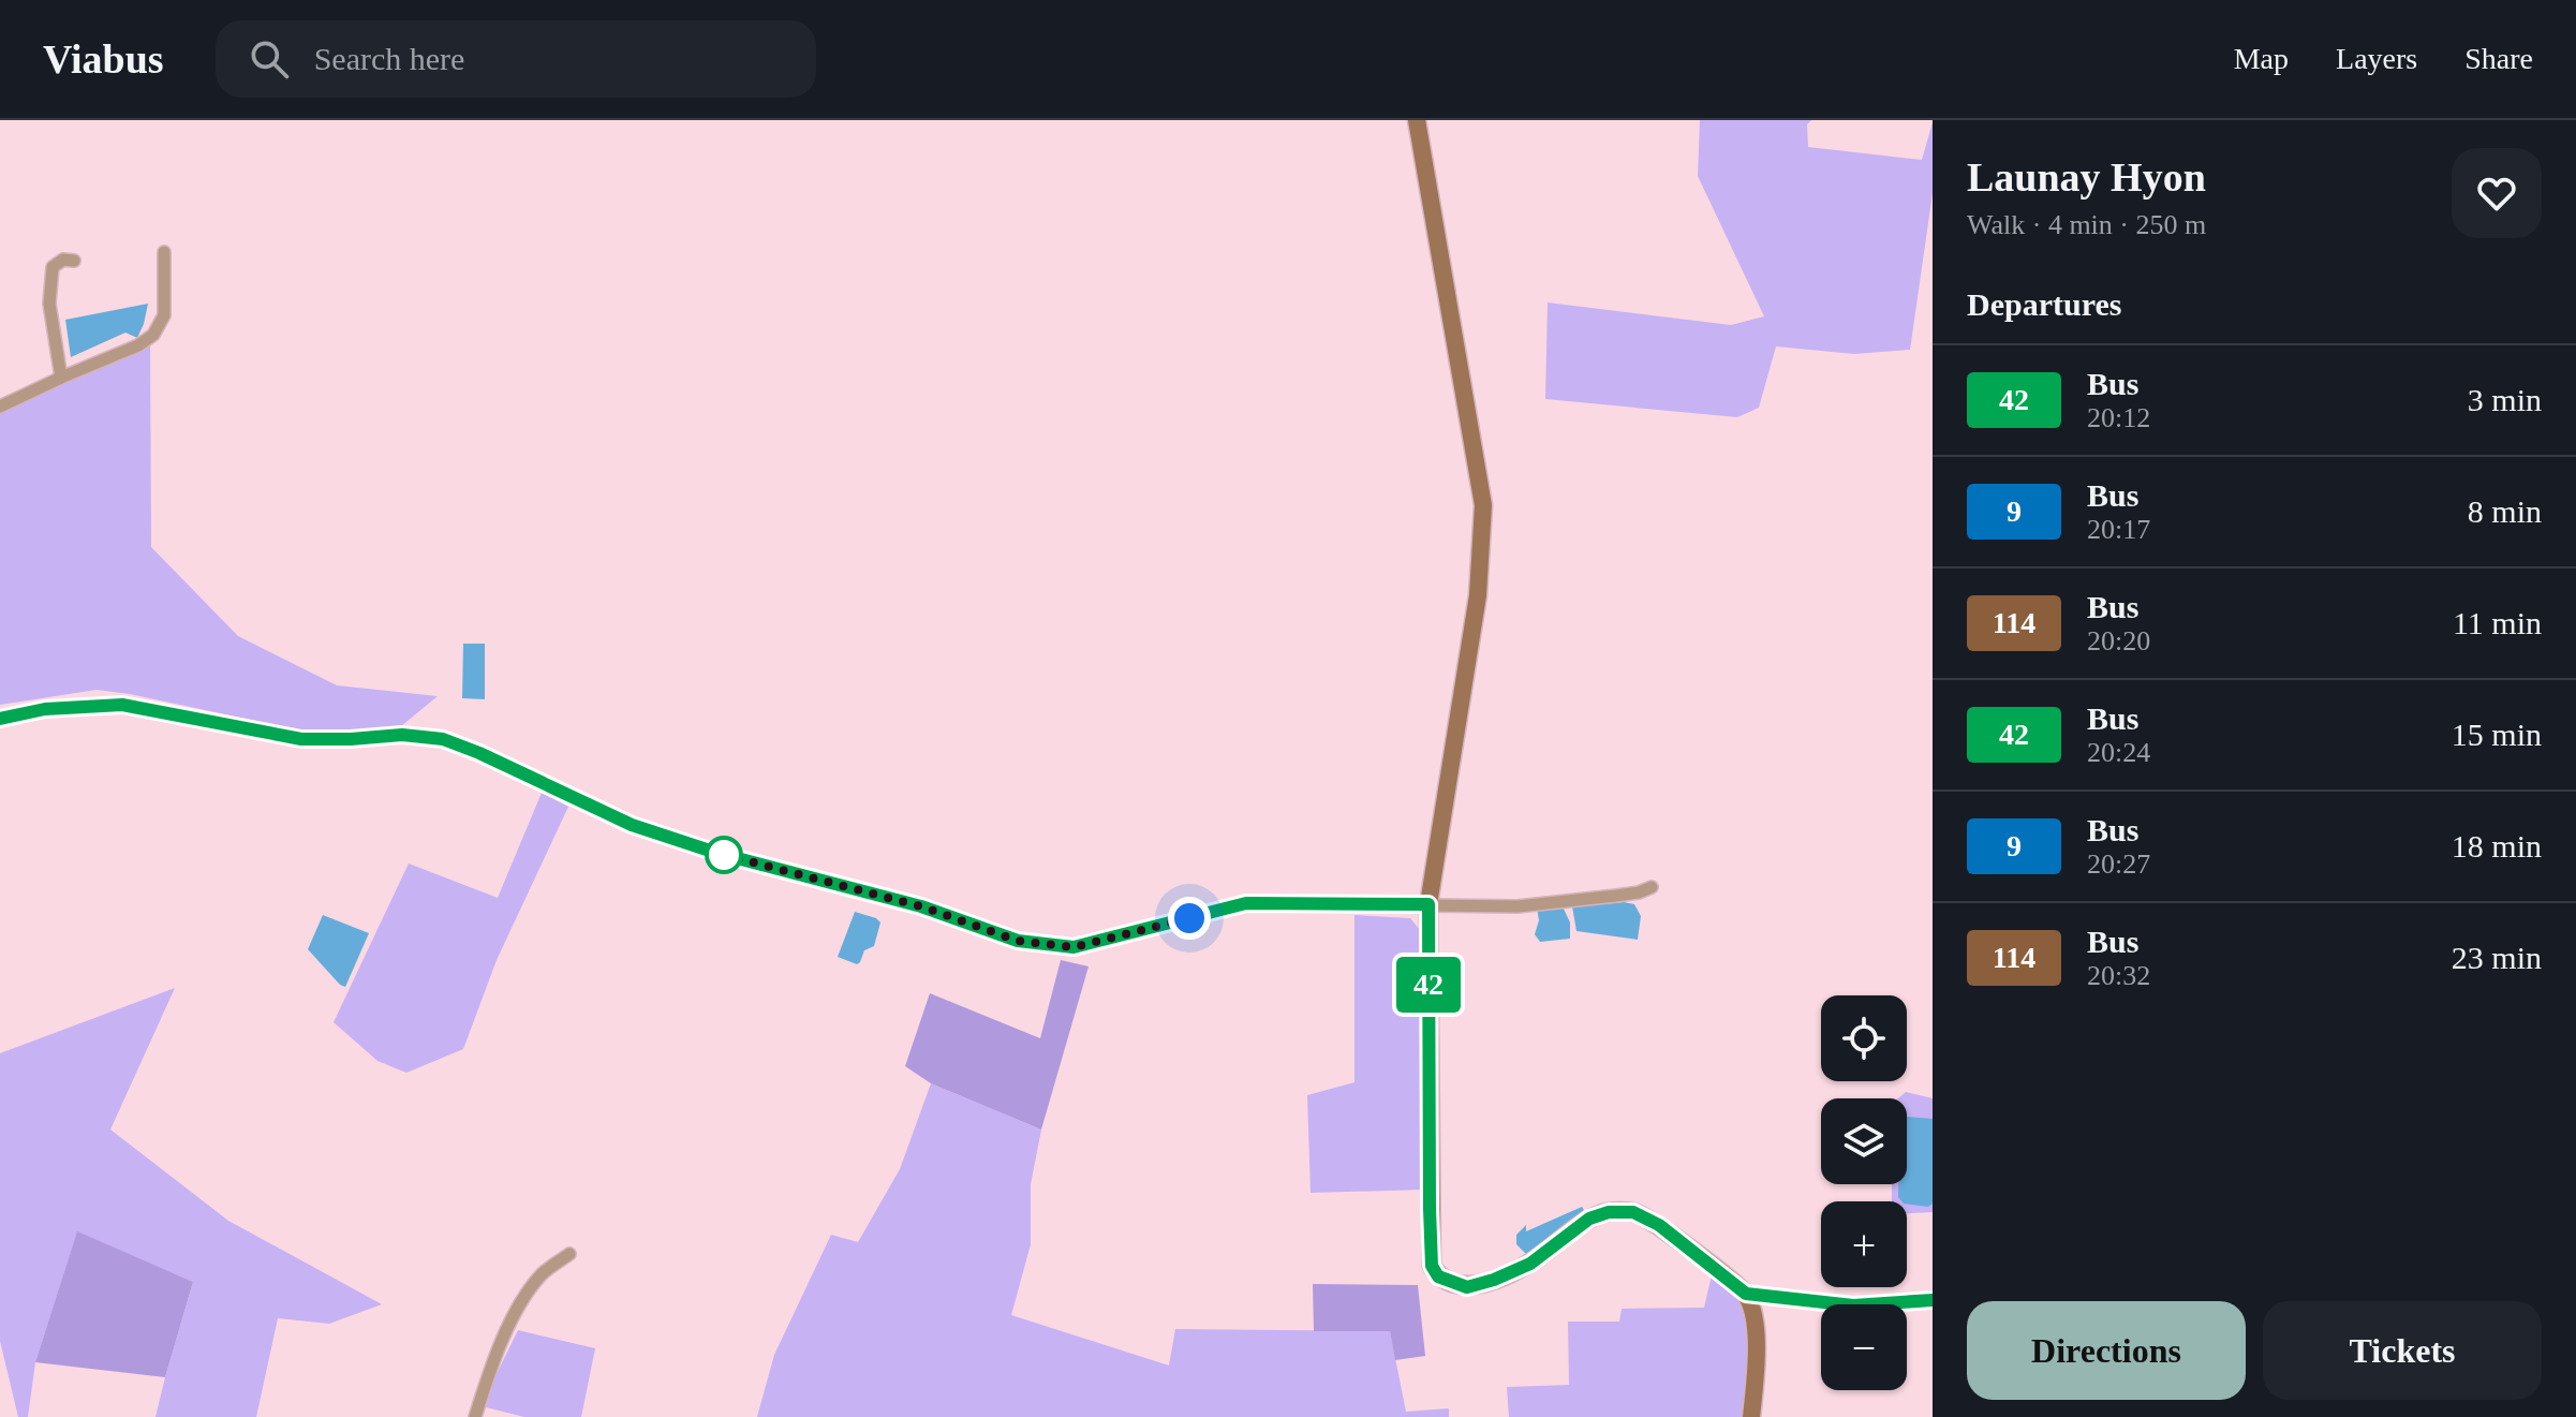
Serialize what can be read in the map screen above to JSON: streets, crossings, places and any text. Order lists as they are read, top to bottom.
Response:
{
  "lines": ["bus line 42"],
  "page": {
    "header": "Viabus",
    "search": "Search here",
    "nav": ["Map", "Layers", "Share"],
    "on_map": "42",
    "heading": [
      ["Launay Hyon", "Walk · 4 min · 250 m"],
      "Departures"
    ],
    "list": [
      {
        "mark": "42",
        "name": "Bus",
        "note": "20:12",
        "value": "3 min"
      },
      {
        "mark": "9",
        "name": "Bus",
        "note": "20:17",
        "value": "8 min"
      },
      {
        "mark": "114",
        "name": "Bus",
        "note": "20:20",
        "value": "11 min"
      },
      {
        "mark": "42",
        "name": "Bus",
        "note": "20:24",
        "value": "15 min"
      },
      {
        "mark": "9",
        "name": "Bus",
        "note": "20:27",
        "value": "18 min"
      },
      {
        "mark": "114",
        "name": "Bus",
        "note": "20:32",
        "value": "23 min"
      }
    ],
    "map_buttons": ["+", "−"],
    "buttons": ["Directions", "Tickets"]
  }
}
